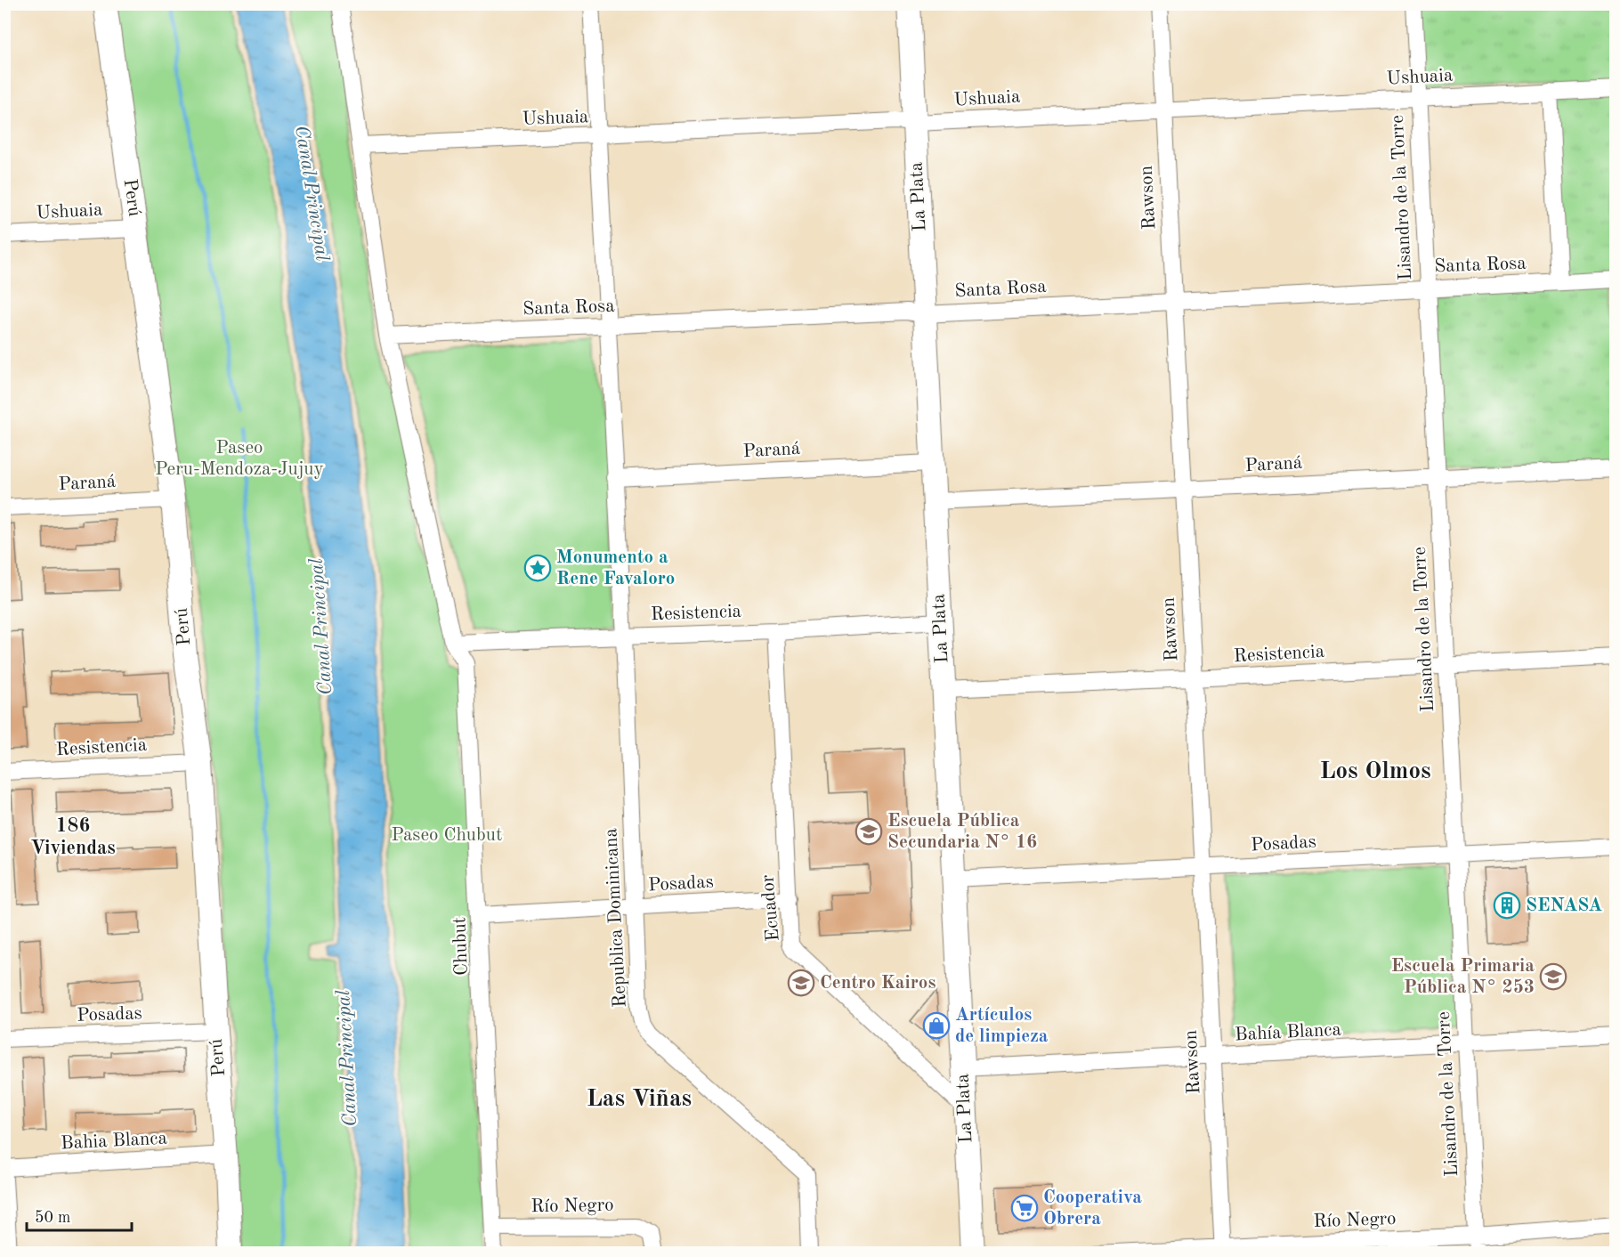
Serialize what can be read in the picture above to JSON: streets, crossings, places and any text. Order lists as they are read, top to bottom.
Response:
{
  "streets": {
    "main road": ["La Plata", "Perú"],
    "street": [
      "Ushuaia",
      "Rawson",
      "Lisandro de la Torre",
      "Santa Rosa",
      "Paraná",
      "Resistencia",
      "Posadas",
      "Ecuador",
      "Republica Dominicana",
      "Chubut",
      "Bahía Blanca",
      "Bahia Blanca",
      "Río Negro"
    ]
  },
  "crossings": [
    ["Ushuaia", "La Plata"],
    ["Ushuaia", "Perú"],
    ["Ushuaia", "Rawson"],
    ["Ushuaia", "Lisandro de la Torre"],
    ["Ushuaia", "Republica Dominicana"],
    ["Ushuaia", "Chubut"],
    ["La Plata", "Santa Rosa"],
    ["La Plata", "Paraná"],
    ["La Plata", "Resistencia"],
    ["La Plata", "Posadas"],
    ["La Plata", "Ecuador"],
    ["La Plata", "Bahía Blanca"],
    ["Perú", "Paraná"],
    ["Perú", "Resistencia"],
    ["Perú", "Posadas"],
    ["Perú", "Bahia Blanca"],
    ["Rawson", "Santa Rosa"],
    ["Rawson", "Paraná"],
    ["Rawson", "Resistencia"],
    ["Rawson", "Posadas"],
    ["Rawson", "Bahía Blanca"],
    ["Rawson", "Río Negro"],
    ["Lisandro de la Torre", "Santa Rosa"],
    ["Lisandro de la Torre", "Paraná"],
    ["Lisandro de la Torre", "Resistencia"],
    ["Lisandro de la Torre", "Posadas"],
    ["Lisandro de la Torre", "Bahía Blanca"],
    ["Lisandro de la Torre", "Río Negro"],
    ["Santa Rosa", "Republica Dominicana"],
    ["Santa Rosa", "Chubut"],
    ["Paraná", "Republica Dominicana"],
    ["Resistencia", "Ecuador"],
    ["Resistencia", "Republica Dominicana"],
    ["Resistencia", "Chubut"],
    ["Posadas", "Ecuador"],
    ["Posadas", "Republica Dominicana"],
    ["Posadas", "Chubut"],
    ["Chubut", "Río Negro"]
  ],
  "districts": ["Los Olmos", "186 Viviendas", "Las Viñas"],
  "water": ["Canal Principal"],
  "parks": ["Paseo Peru-Mendoza-Jujuy", "Paseo Chubut"],
  "places": {
    "place": ["Monumento a Rene Favaloro"],
    "school or university": ["Escuela Pública Secundaria N° 16", "Escuela Primaria Pública N° 253", "Centro Kairos"],
    "building": ["SENASA"],
    "shop": ["Artículos de limpieza"],
    "supermarket": ["Cooperativa Obrera"]
  },
  "scale_bar": "50 m"
}
